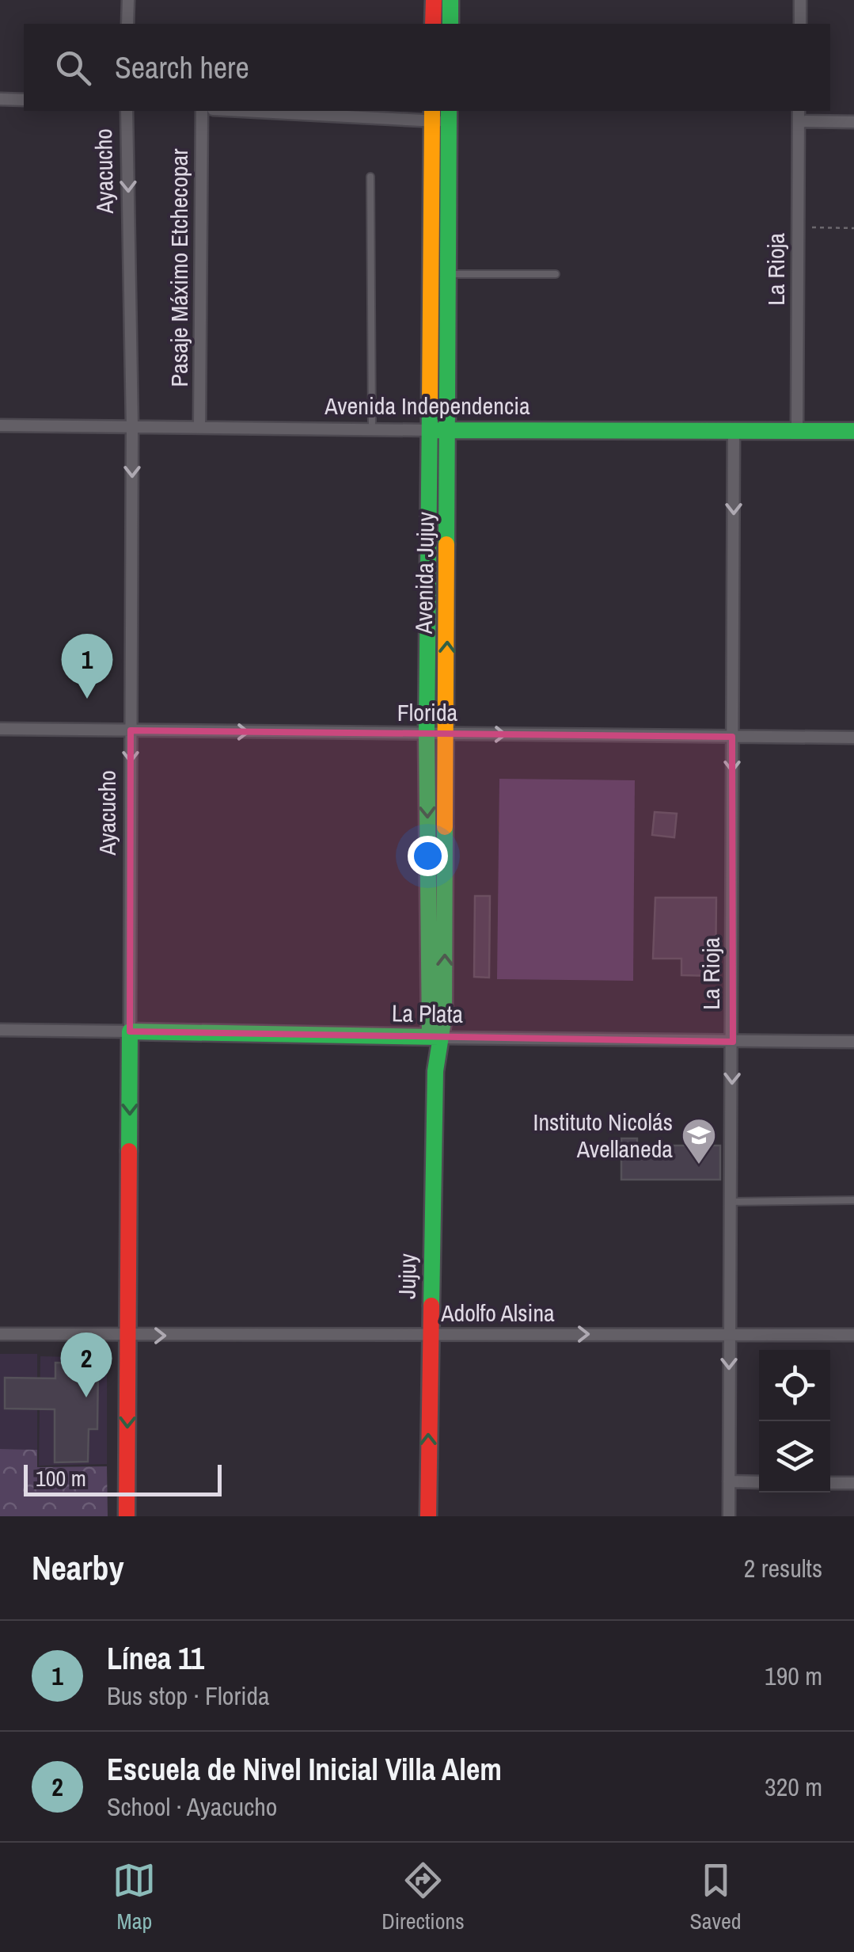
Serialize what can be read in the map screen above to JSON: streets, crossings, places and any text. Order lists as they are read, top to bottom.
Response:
{
  "streets": {
    "main road": [
      "Ayacucho",
      "Avenida Independencia",
      "Avenida Jujuy",
      "La Plata",
      "Jujuy"
    ],
    "street": [
      "Pasaje Máximo Etchecopar",
      "La Rioja",
      "Florida",
      "Adolfo Alsina"
    ]
  },
  "crossings": [
    ["Ayacucho", "Avenida Independencia"],
    ["Ayacucho", "Florida"],
    ["Ayacucho", "La Plata"],
    ["Ayacucho", "Adolfo Alsina"],
    ["Pasaje Máximo Etchecopar", "Avenida Independencia"],
    ["La Rioja", "Avenida Independencia"],
    ["La Rioja", "Florida"],
    ["La Rioja", "La Plata"],
    ["La Rioja", "Adolfo Alsina"],
    ["Avenida Independencia", "Avenida Jujuy"],
    ["Avenida Jujuy", "Florida"],
    ["Avenida Jujuy", "La Plata"],
    ["Avenida Jujuy", "Jujuy"],
    ["La Plata", "Jujuy"],
    ["Jujuy", "Adolfo Alsina"]
  ],
  "one_way": [
    "Ayacucho",
    "La Rioja",
    "Florida",
    "Jujuy",
    "Adolfo Alsina"
  ],
  "places": {
    "school or university": ["Instituto Nicolás Avellaneda"]
  },
  "scale_bar": "100 m",
  "page": {
    "search": "Search here",
    "pins": ["1", "2"],
    "scale": "100 m",
    "heading": ["Nearby", "2 results"],
    "list": [
      {
        "mark": "1",
        "name": "Línea 11",
        "note": "Bus stop · Florida",
        "value": "190 m"
      },
      {
        "mark": "2",
        "name": "Escuela de Nivel Inicial Villa Alem",
        "note": "School · Ayacucho",
        "value": "320 m"
      }
    ],
    "nav": ["Map", "Directions", "Saved"]
  }
}
